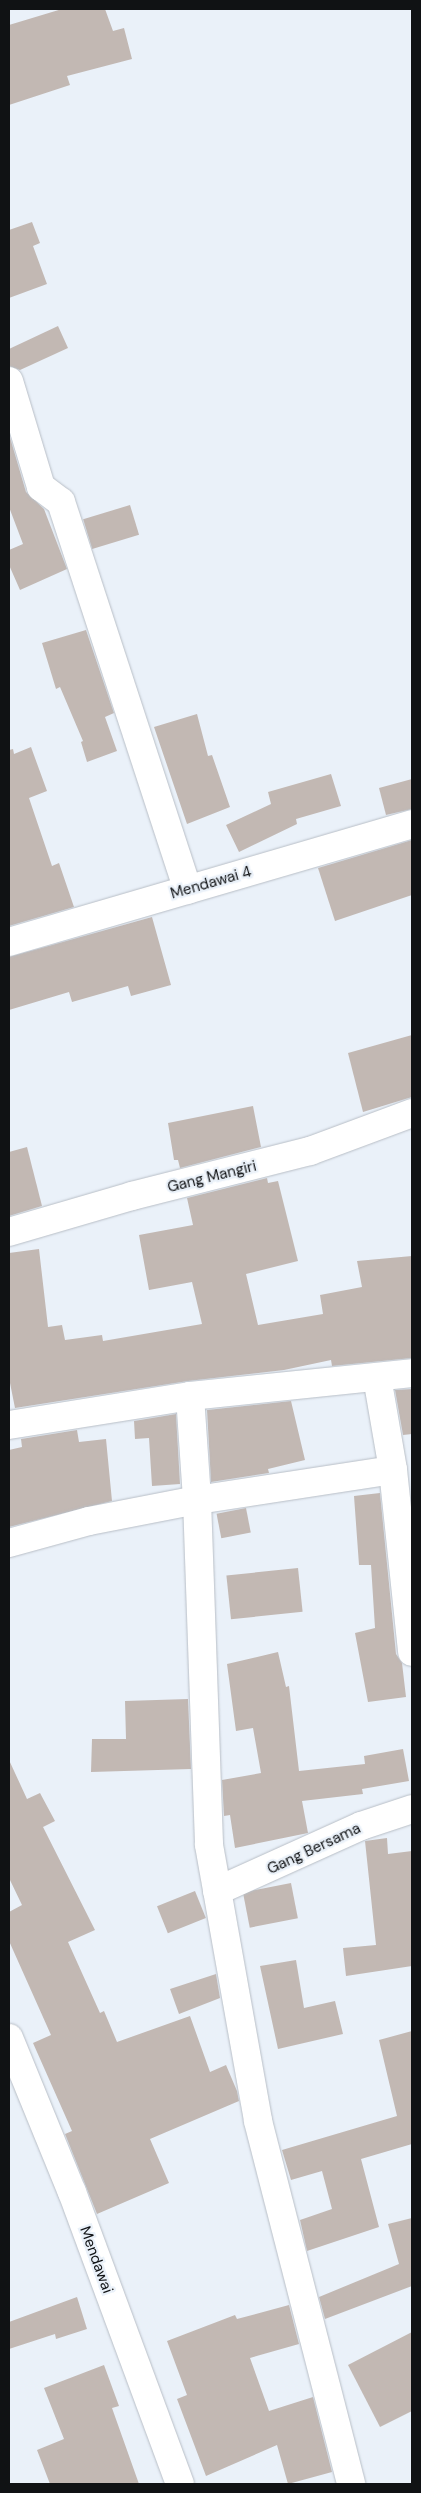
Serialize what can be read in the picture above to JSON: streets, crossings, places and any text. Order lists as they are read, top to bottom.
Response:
{
  "streets": {
    "street": [
      "Mendawai 4",
      "Gang Mangiri",
      "Gang Bersama",
      "Mendawai"
    ]
  }
}
